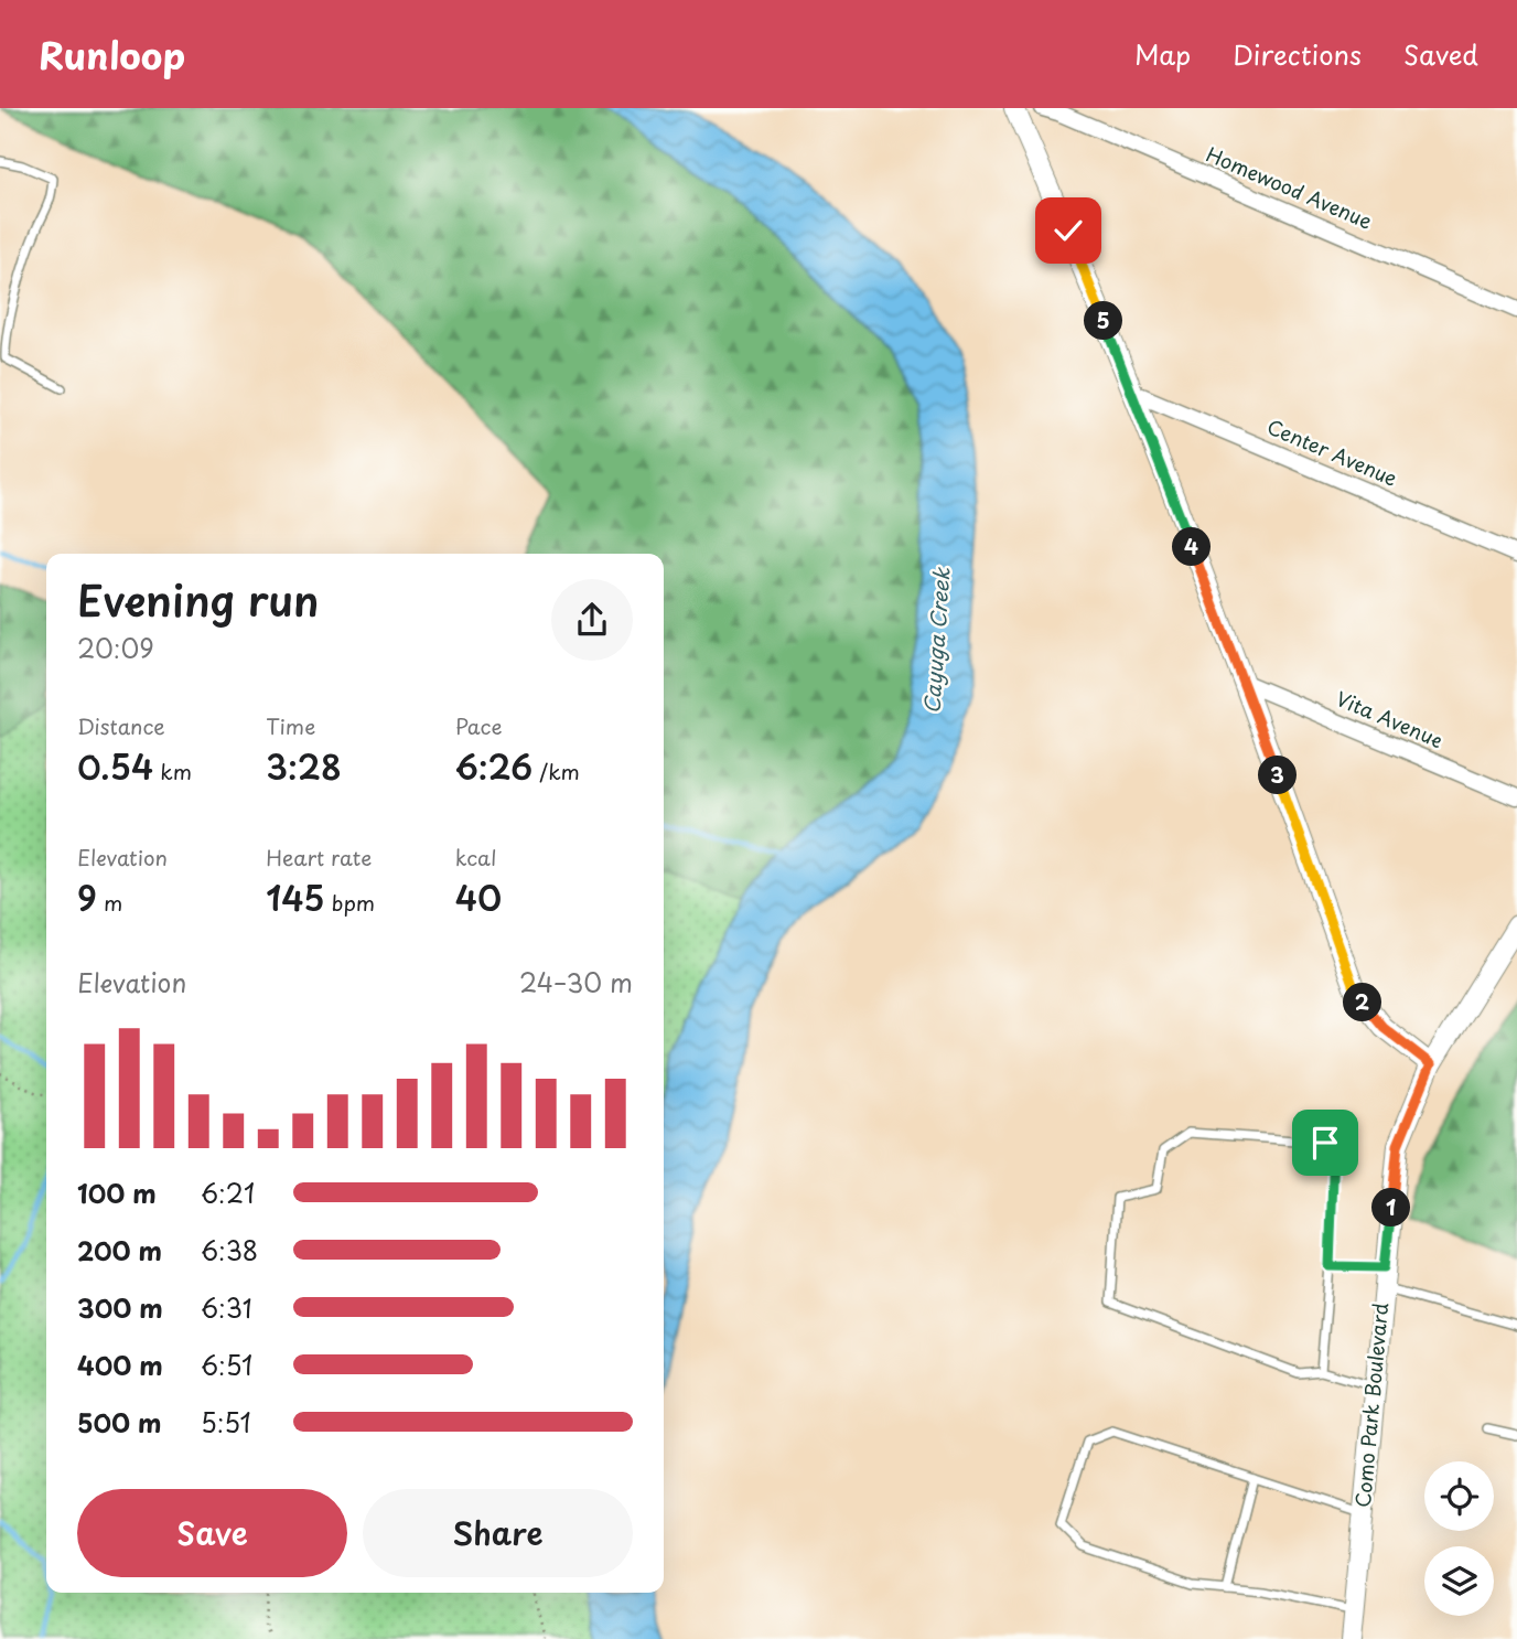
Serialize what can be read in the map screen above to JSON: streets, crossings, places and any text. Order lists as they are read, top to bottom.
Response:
{
  "streets": {
    "street": [
      "Homewood Avenue",
      "Center Avenue",
      "Vita Avenue",
      "Como Park Boulevard"
    ]
  },
  "water": ["Cayuga Creek"],
  "page": {
    "header": "Runloop",
    "nav": ["Map", "Directions", "Saved"],
    "pins": [
      "5",
      "4",
      "3",
      "2",
      "1"
    ],
    "heading": ["Evening run", "20:09"],
    "stats": [
      ["Distance", "0.54 km"],
      ["Time", "3:28"],
      ["Pace", "6:26 /km"],
      ["Elevation", "9 m"],
      ["Heart rate", "145 bpm"],
      ["kcal", "40"]
    ],
    "chart": ["Elevation", "24–30 m"],
    "list": [
      {
        "name": "100 m",
        "note": "6:21"
      },
      {
        "name": "200 m",
        "note": "6:38"
      },
      {
        "name": "300 m",
        "note": "6:31"
      },
      {
        "name": "400 m",
        "note": "6:51"
      },
      {
        "name": "500 m",
        "note": "5:51"
      }
    ],
    "buttons": ["Save", "Share"]
  }
}
